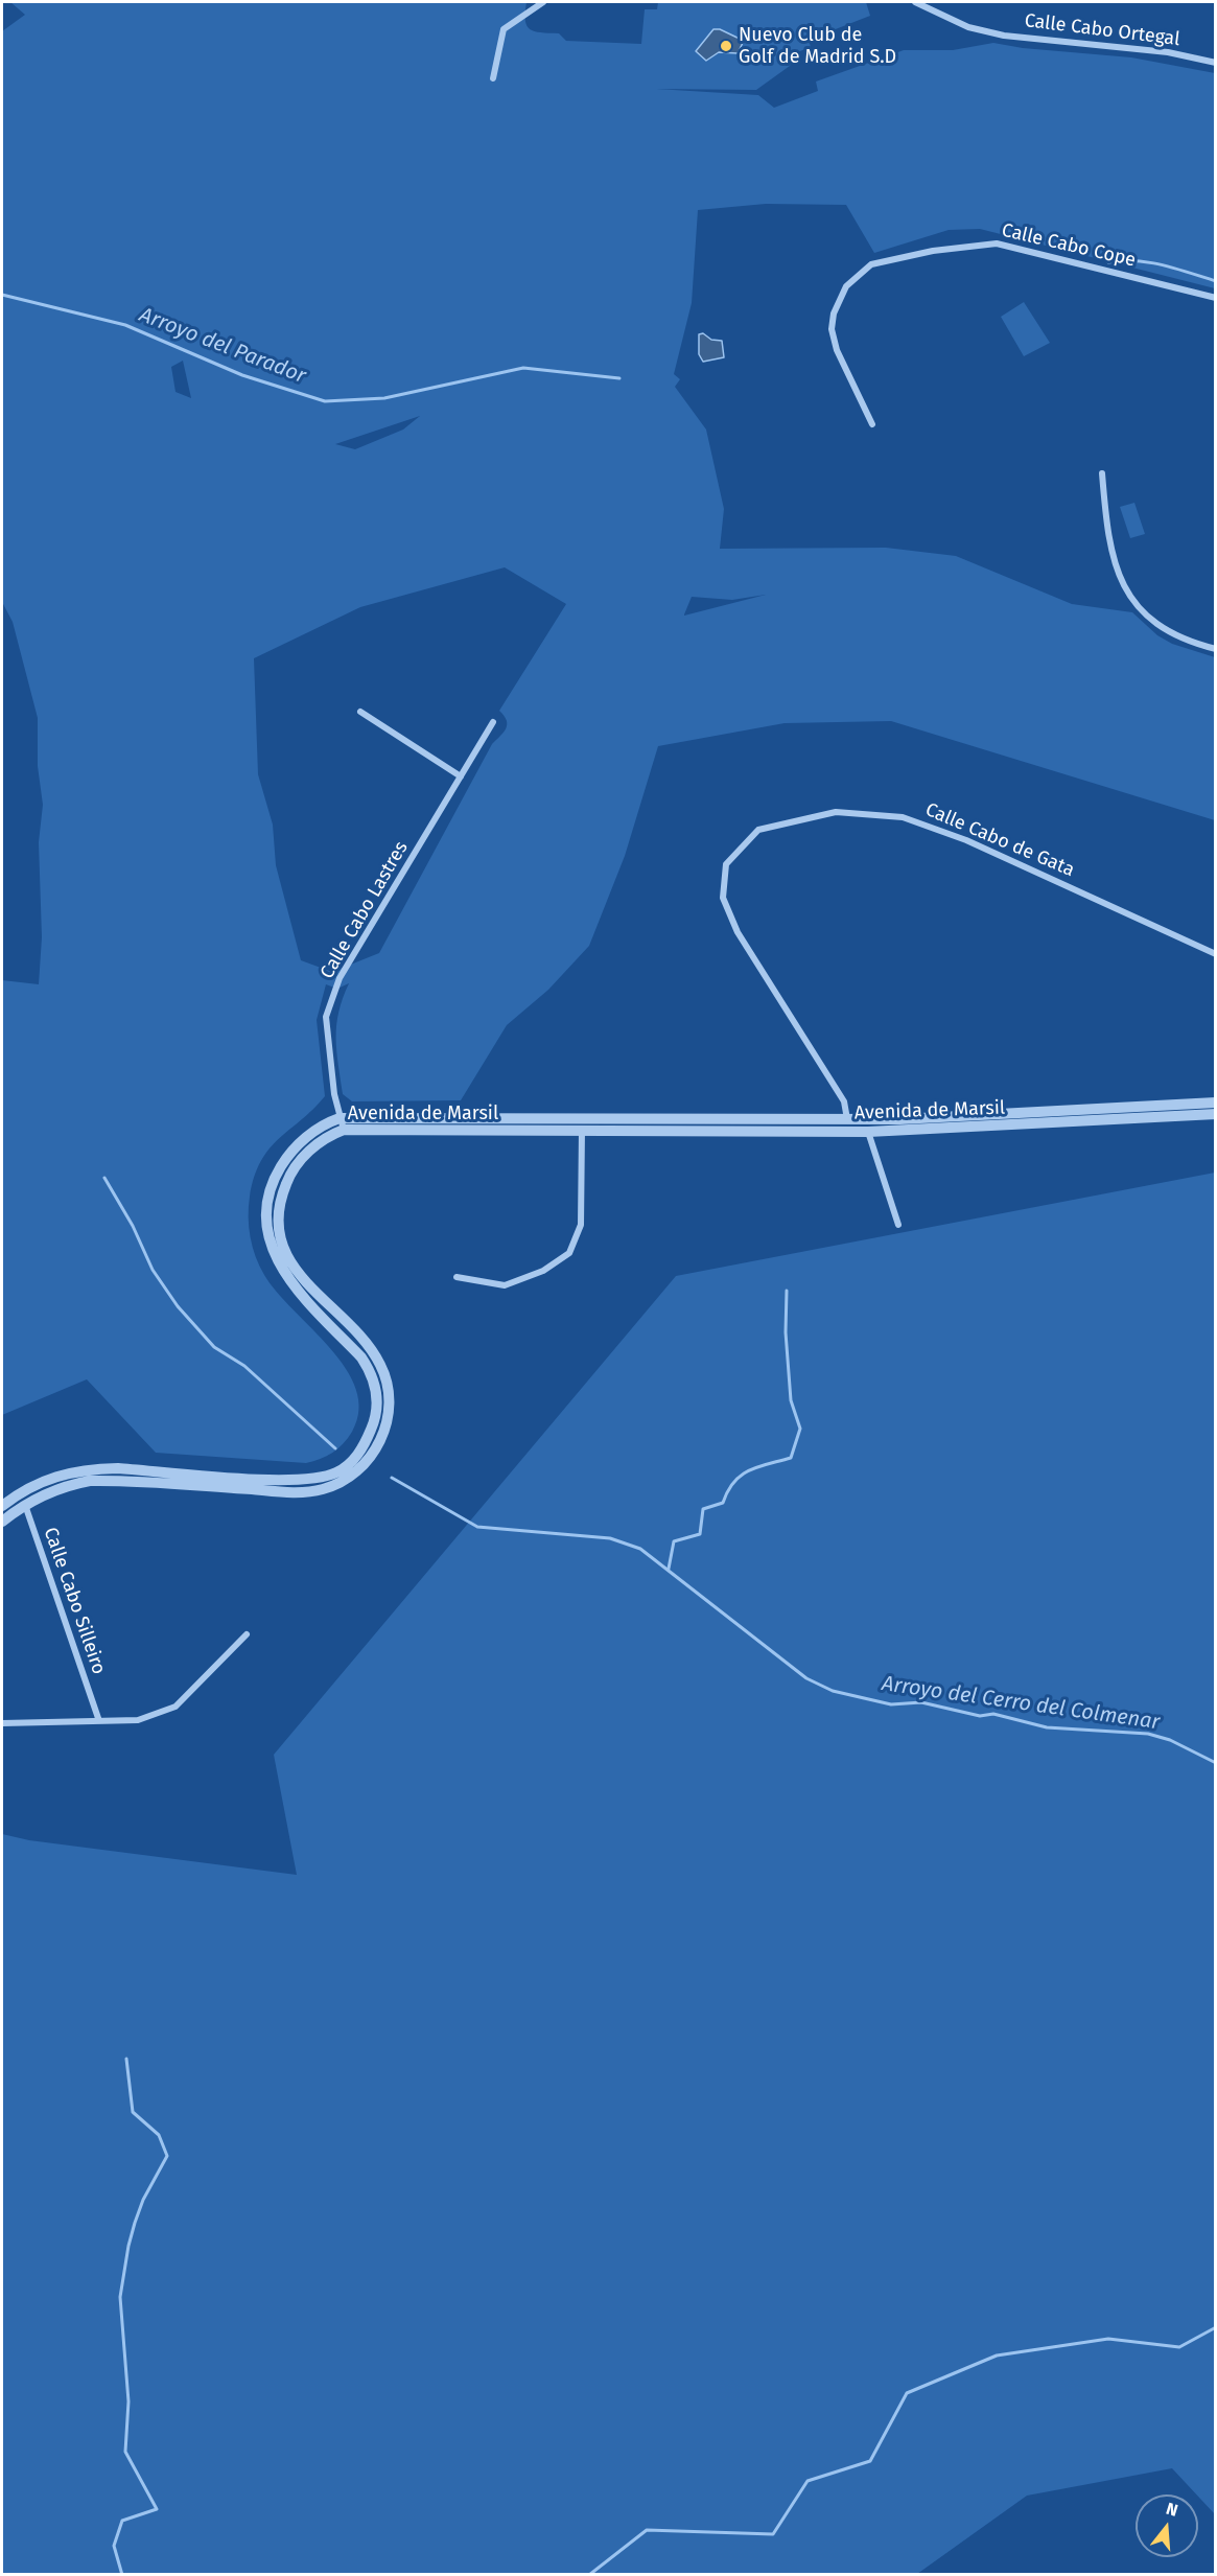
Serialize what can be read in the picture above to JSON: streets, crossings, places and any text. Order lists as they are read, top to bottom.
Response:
{
  "streets": {
    "street": [
      "Calle Cabo Ortegal",
      "Calle Cabo Cope",
      "Calle Cabo de Gata",
      "Calle Cabo Lastres",
      "Avenida de Marsil",
      "Calle Cabo Silleiro"
    ]
  },
  "crossings": [
    ["Calle Cabo de Gata", "Avenida de Marsil"],
    ["Calle Cabo Lastres", "Avenida de Marsil"],
    ["Avenida de Marsil", "Calle Cabo Silleiro"]
  ],
  "water": ["Arroyo del Parador", "Arroyo del Cerro del Colmenar"],
  "places": ["Nuevo Club de Golf de Madrid S.D"],
  "north": "top"
}
